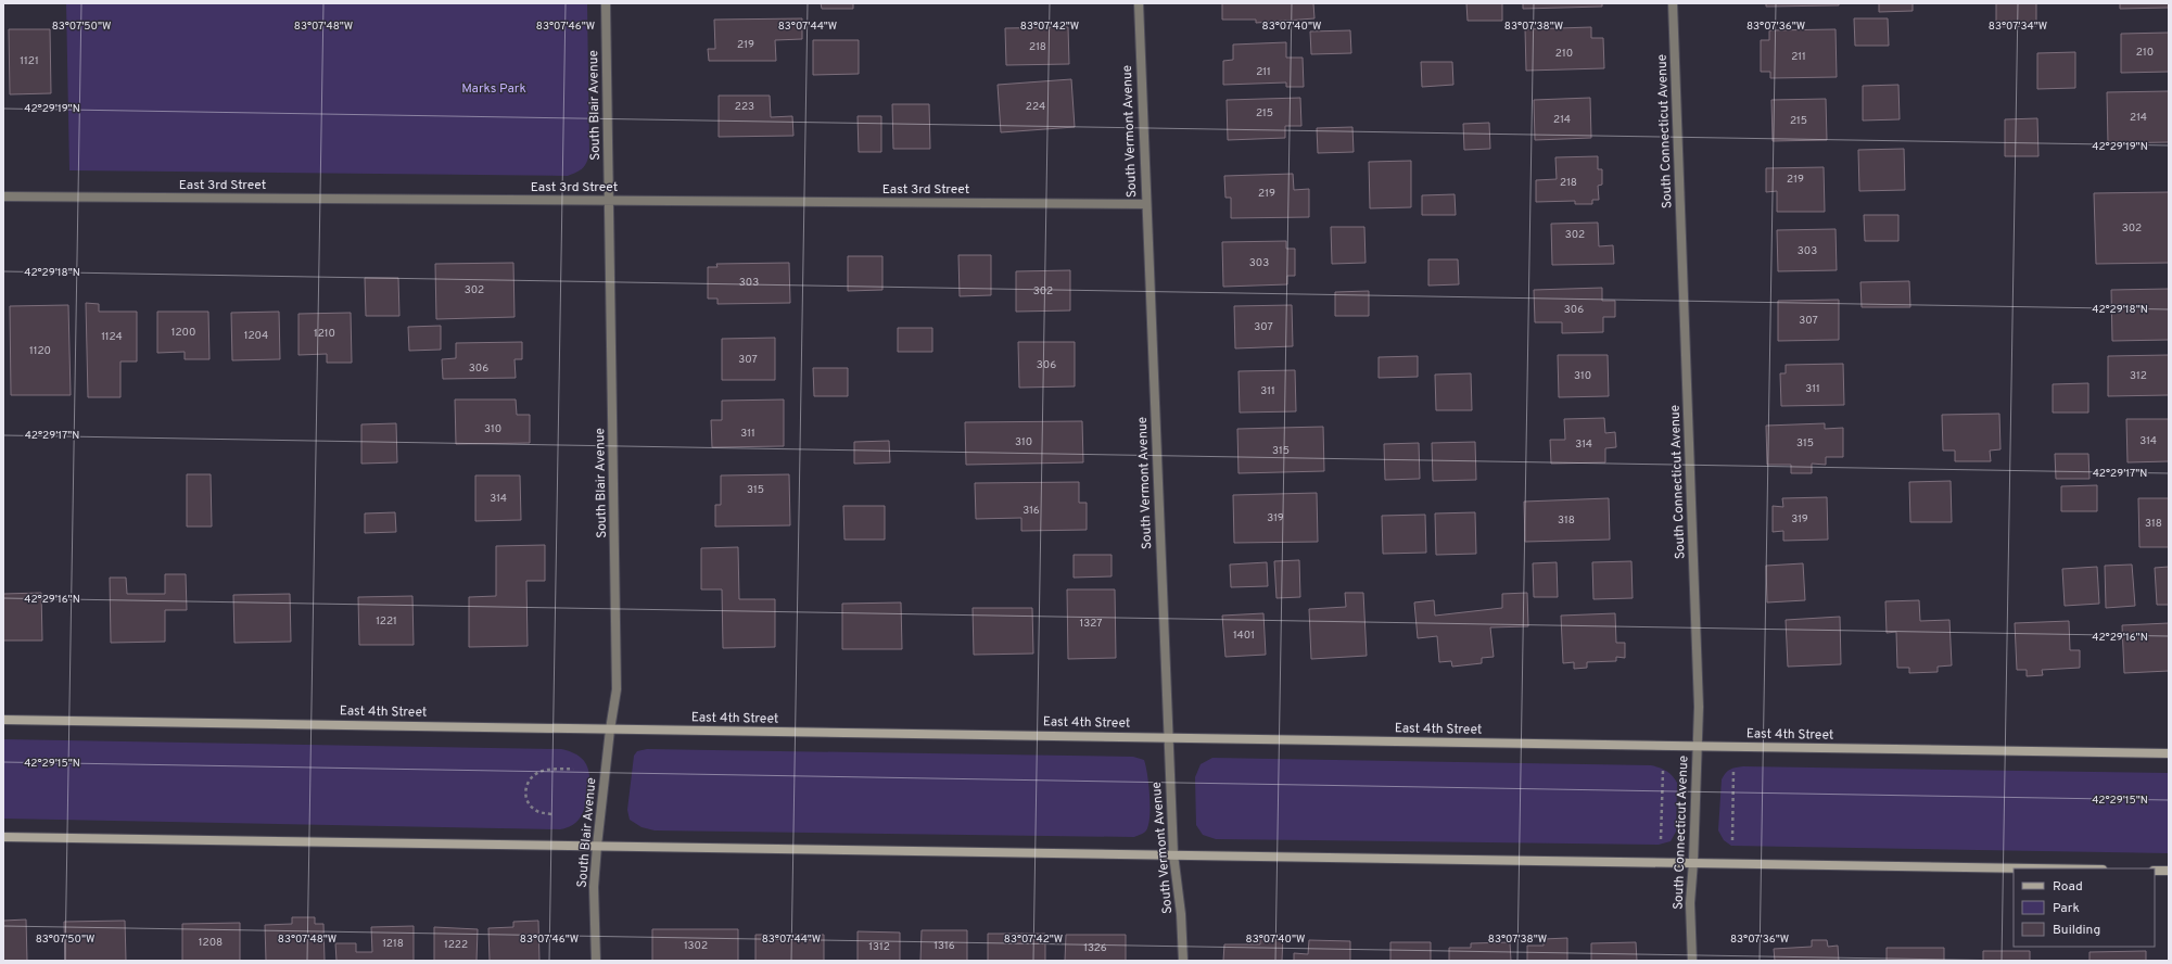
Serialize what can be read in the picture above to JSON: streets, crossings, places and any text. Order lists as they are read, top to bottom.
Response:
{
  "streets": {
    "street": [
      "South Blair Avenue",
      "South Vermont Avenue",
      "South Connecticut Avenue",
      "East 3rd Street",
      "East 4th Street"
    ]
  },
  "crossings": [
    ["South Blair Avenue", "East 3rd Street"],
    ["South Blair Avenue", "East 4th Street"],
    ["South Vermont Avenue", "East 3rd Street"],
    ["South Vermont Avenue", "East 4th Street"],
    ["South Connecticut Avenue", "East 4th Street"]
  ],
  "parks": ["Marks Park"],
  "house_numbers": [
    "219",
    "218",
    "210",
    "210",
    "211",
    "1121",
    "211",
    "223",
    "224",
    "215",
    "214",
    "214",
    "215",
    "219",
    "218",
    "219",
    "302",
    "302",
    "303",
    "303",
    "303",
    "302",
    "302",
    "306",
    "307",
    "307",
    "1200",
    "1210",
    "1204",
    "1124",
    "1120",
    "307",
    "306",
    "306",
    "310",
    "312",
    "311",
    "311",
    "310",
    "311",
    "314",
    "310",
    "315",
    "314",
    "315",
    "315",
    "314",
    "316",
    "319",
    "319",
    "318",
    "318",
    "1221",
    "1327",
    "1401",
    "1208",
    "1218",
    "1222",
    "1302",
    "1316",
    "1312",
    "1326"
  ],
  "legend": ["Road", "Park", "Building"],
  "coordinates": [
    "83°07'50\"W",
    "83°07'48\"W",
    "83°07'46\"W",
    "83°07'44\"W",
    "83°07'42\"W",
    "83°07'40\"W",
    "83°07'38\"W",
    "83°07'36\"W",
    "83°07'34\"W",
    "42°29'19\"N",
    "42°29'18\"N",
    "42°29'17\"N",
    "42°29'16\"N",
    "42°29'15\"N"
  ]
}
